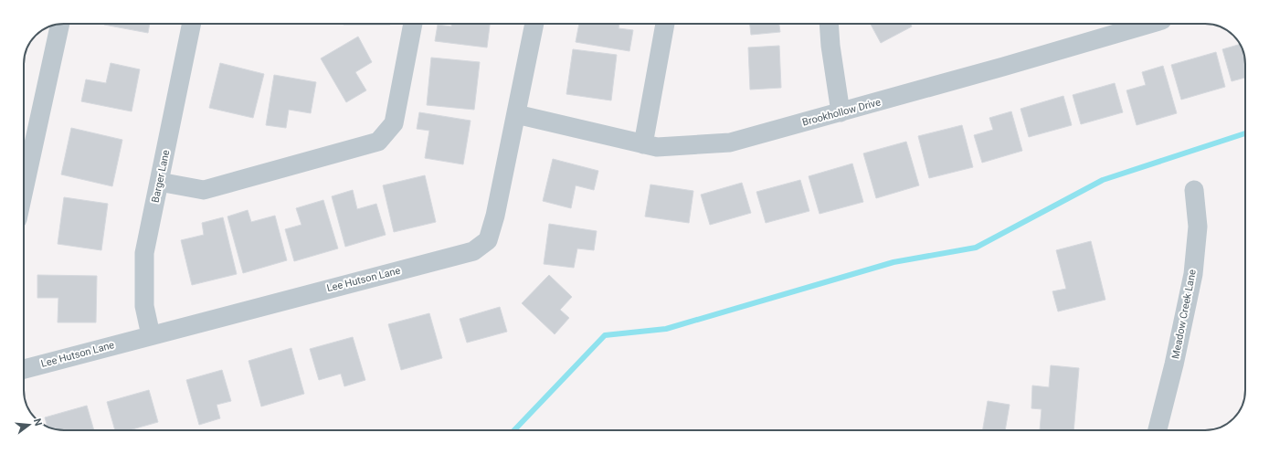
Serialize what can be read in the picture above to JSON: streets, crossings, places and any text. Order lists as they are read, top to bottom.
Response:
{
  "streets": {
    "street": [
      "Brookhollow Drive",
      "Barger Lane",
      "Lee Hutson Lane",
      "Meadow Creek Lane"
    ]
  },
  "crossings": [
    ["Brookhollow Drive", "Lee Hutson Lane"],
    ["Barger Lane", "Lee Hutson Lane"]
  ],
  "north": "right"
}
